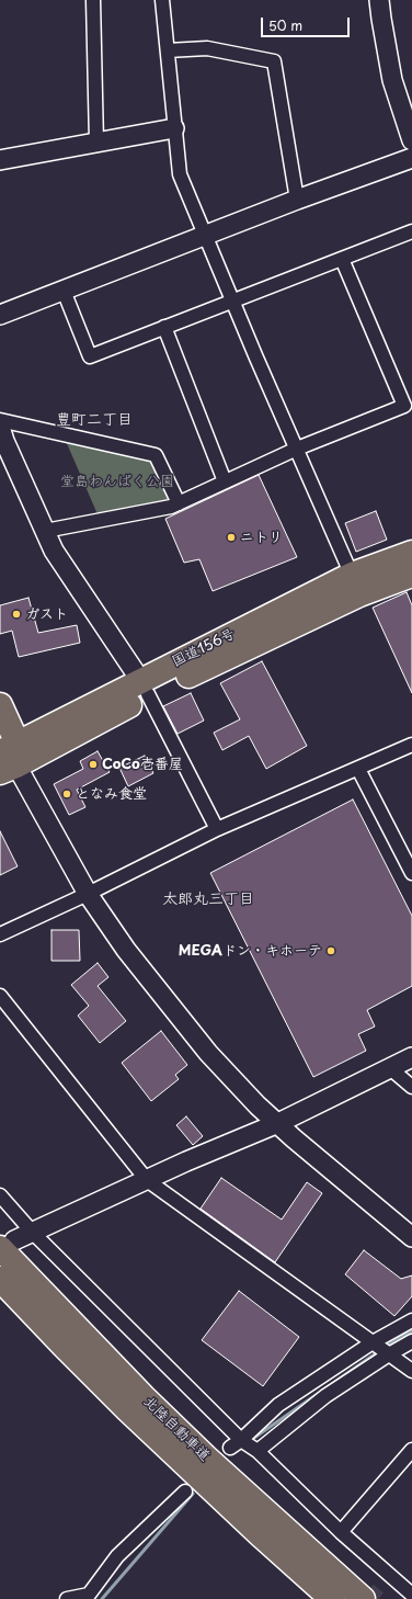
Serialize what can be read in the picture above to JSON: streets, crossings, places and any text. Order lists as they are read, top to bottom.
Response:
{
  "streets": {
    "highway": ["国道156号", "北陸自動車道"]
  },
  "districts": ["豊町二丁目", "太郎丸三丁目"],
  "parks": ["堂島わんぱく公園"],
  "places": [
    "ニトリ",
    "ガスト",
    "CoCo壱番屋",
    "となみ食堂",
    "MEGAドン・キホーテ"
  ],
  "scale_bar": "50 m"
}
